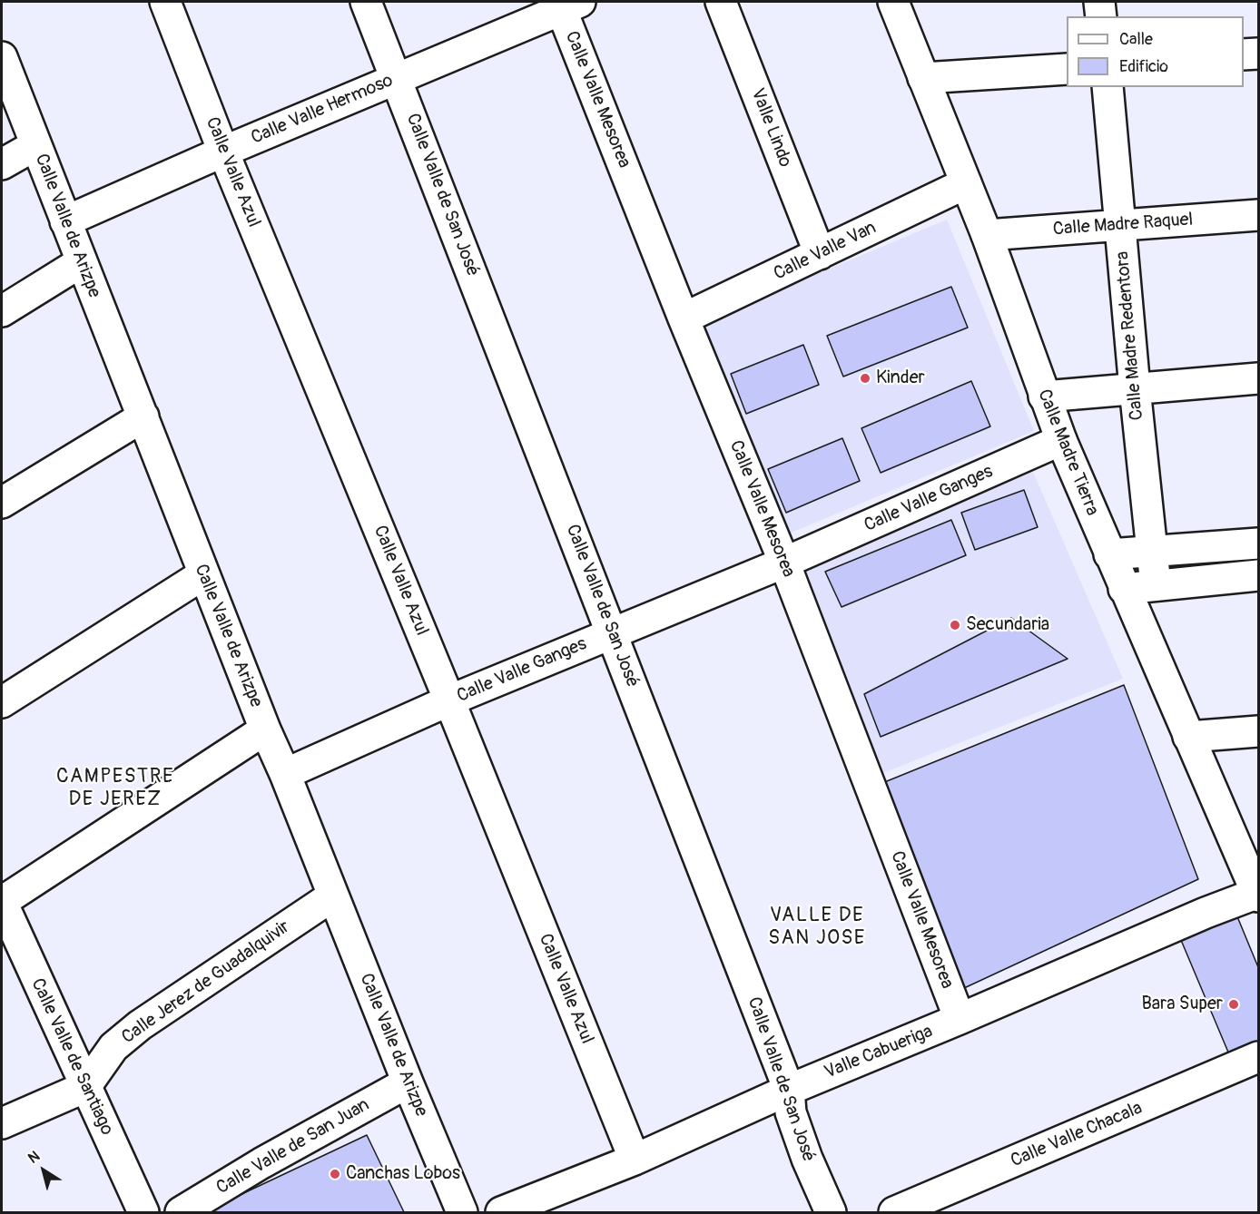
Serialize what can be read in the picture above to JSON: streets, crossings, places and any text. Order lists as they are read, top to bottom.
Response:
{
  "streets": {
    "street": [
      "Calle Valle Mesorea",
      "Calle Valle Hermoso",
      "Valle Lindo",
      "Calle Valle Azul",
      "Calle Valle de San José",
      "Calle Madre Raquel",
      "Calle Valle de Arizpe",
      "Calle Valle Van",
      "Calle Madre Redentora",
      "Calle Madre Tierra",
      "Calle Valle Ganges",
      "Calle Jerez de Guadalquivir",
      "Valle Cabueriga",
      "Calle Valle de Santiago",
      "Calle Valle Chacala",
      "Calle Valle de San Juan"
    ]
  },
  "crossings": [
    ["Calle Valle Mesorea", "Calle Valle Hermoso"],
    ["Calle Valle Mesorea", "Calle Valle Van"],
    ["Calle Valle Mesorea", "Calle Valle Ganges"],
    ["Calle Valle Mesorea", "Valle Cabueriga"],
    ["Calle Valle Hermoso", "Calle Valle Azul"],
    ["Calle Valle Hermoso", "Calle Valle de San José"],
    ["Calle Valle Hermoso", "Calle Valle de Arizpe"],
    ["Valle Lindo", "Calle Valle Van"],
    ["Calle Valle Azul", "Calle Valle Ganges"],
    ["Calle Valle Azul", "Valle Cabueriga"],
    ["Calle Valle de San José", "Calle Valle Ganges"],
    ["Calle Valle de San José", "Valle Cabueriga"],
    ["Calle Madre Raquel", "Calle Madre Redentora"],
    ["Calle Madre Raquel", "Calle Madre Tierra"],
    ["Calle Valle de Arizpe", "Calle Valle Ganges"],
    ["Calle Valle de Arizpe", "Calle Jerez de Guadalquivir"],
    ["Calle Valle de Arizpe", "Calle Valle de San Juan"],
    ["Calle Valle Van", "Calle Madre Tierra"],
    ["Calle Madre Tierra", "Calle Valle Ganges"],
    ["Calle Madre Tierra", "Valle Cabueriga"],
    ["Calle Jerez de Guadalquivir", "Calle Valle de Santiago"]
  ],
  "districts": ["CAMPESTRE DE JEREZ", "VALLE DE SAN JOSE"],
  "places": [
    "Kinder",
    "Secundaria",
    "Bara Super",
    "Canchas Lobos"
  ],
  "legend": ["Calle", "Edificio"],
  "north": "top left"
}
